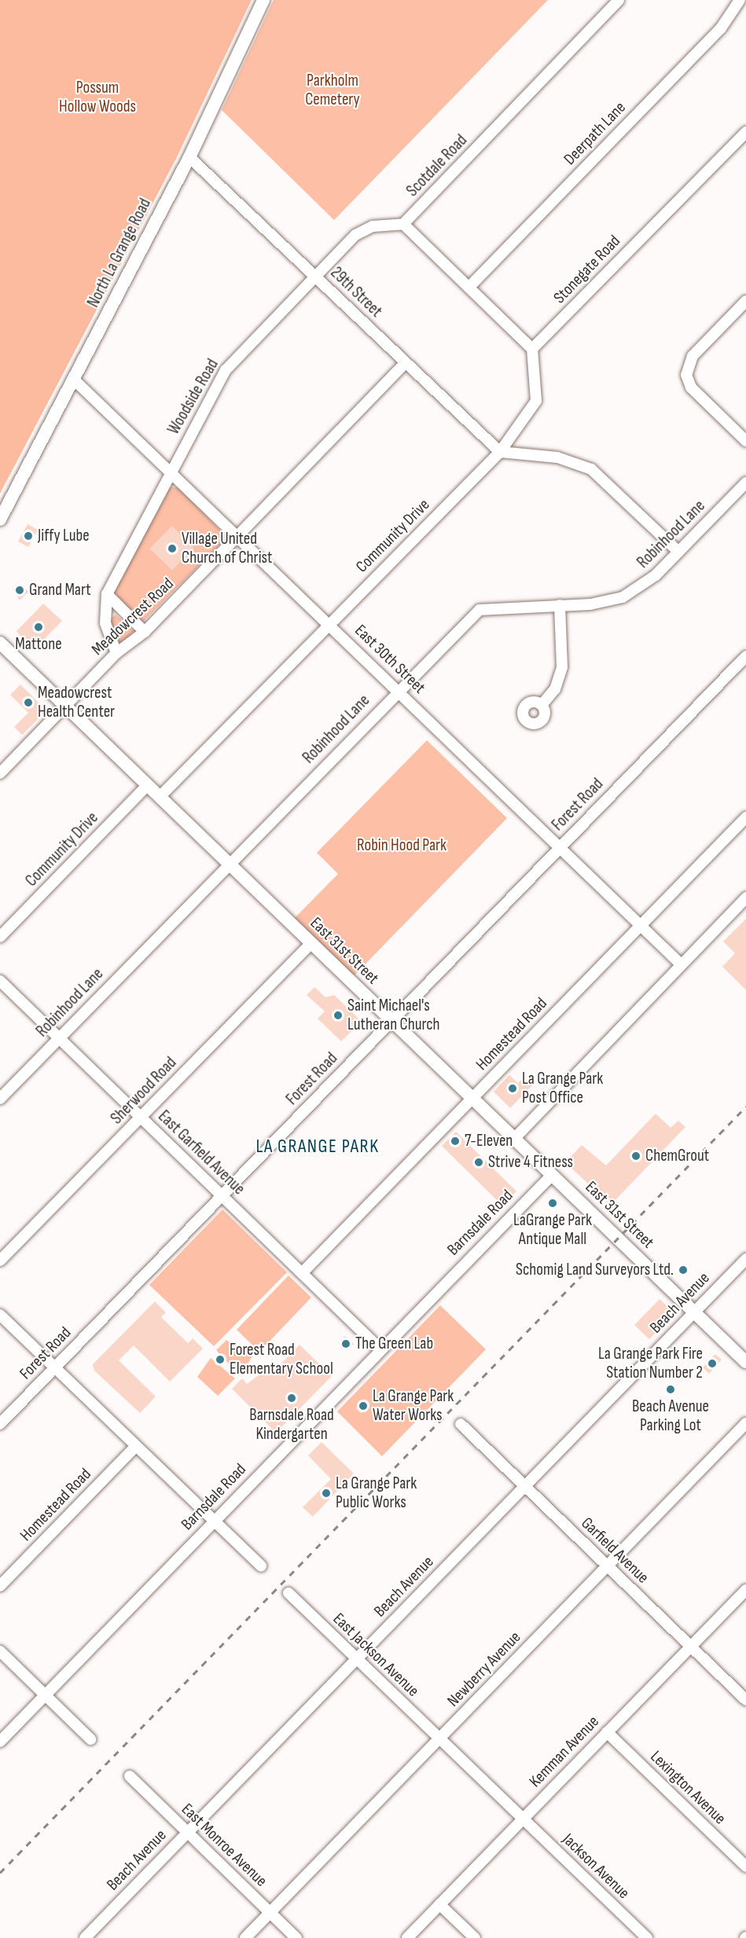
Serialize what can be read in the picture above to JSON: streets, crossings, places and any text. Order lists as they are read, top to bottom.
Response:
{
  "streets": {
    "main road": ["North La Grange Road", "East 31st Street"],
    "street": [
      "Deerpath Lane",
      "Scotdale Road",
      "Stonegate Road",
      "29th Street",
      "Woodside Road",
      "Robinhood Lane",
      "Community Drive",
      "Meadowcrest Road",
      "East 30th Street",
      "Forest Road",
      "Homestead Road",
      "Sherwood Road",
      "East Garfield Avenue",
      "Barnsdale Road",
      "Beach Avenue",
      "Garfield Avenue",
      "East Jackson Avenue",
      "Newberry Avenue",
      "Kemman Avenue",
      "Lexington Avenue",
      "East Monroe Avenue",
      "Jackson Avenue"
    ]
  },
  "crossings": [
    ["Scotdale Road", "Woodside Road"],
    ["North La Grange Road", "29th Street"],
    ["North La Grange Road", "East 30th Street"],
    ["29th Street", "Woodside Road"],
    ["29th Street", "Community Drive"],
    ["29th Street", "Meadowcrest Road"],
    ["Woodside Road", "Meadowcrest Road"],
    ["Woodside Road", "East 30th Street"],
    ["Robinhood Lane", "East 30th Street"],
    ["Robinhood Lane", "East 31st Street"],
    ["Robinhood Lane", "East Garfield Avenue"],
    ["Community Drive", "East 30th Street"],
    ["Community Drive", "East 31st Street"],
    ["Meadowcrest Road", "East 30th Street"],
    ["Meadowcrest Road", "East 31st Street"],
    ["East 30th Street", "Forest Road"],
    ["East 30th Street", "Homestead Road"],
    ["Forest Road", "East 31st Street"],
    ["Forest Road", "East Garfield Avenue"],
    ["East 31st Street", "Homestead Road"],
    ["East 31st Street", "Sherwood Road"],
    ["East 31st Street", "Barnsdale Road"],
    ["East 31st Street", "Beach Avenue"],
    ["Homestead Road", "East Garfield Avenue"],
    ["Sherwood Road", "East Garfield Avenue"],
    ["East Garfield Avenue", "Barnsdale Road"],
    ["Beach Avenue", "Garfield Avenue"],
    ["Beach Avenue", "East Jackson Avenue"],
    ["Beach Avenue", "East Monroe Avenue"],
    ["Garfield Avenue", "Newberry Avenue"],
    ["Garfield Avenue", "Kemman Avenue"],
    ["East Jackson Avenue", "Newberry Avenue"],
    ["East Jackson Avenue", "Kemman Avenue"],
    ["East Jackson Avenue", "Jackson Avenue"],
    ["Newberry Avenue", "East Monroe Avenue"],
    ["Kemman Avenue", "Lexington Avenue"],
    ["Kemman Avenue", "Jackson Avenue"]
  ],
  "districts": ["LA GRANGE PARK"],
  "parks": ["Parkholm Cemetery", "Possum Hollow Woods", "Robin Hood Park"],
  "places": [
    "Jiffy Lube",
    "Village United Church of Christ",
    "Grand Mart",
    "Mattone",
    "Meadowcrest Health Center",
    "Saint Michael's Lutheran Church",
    "La Grange Park Post Office",
    "7-Eleven",
    "ChemGrout",
    "Strive 4 Fitness",
    "LaGrange Park Antique Mall",
    "Schomig Land Surveyors Ltd.",
    "The Green Lab",
    "Forest Road Elementary School",
    "La Grange Park Fire Station Number 2",
    "Beach Avenue Parking Lot",
    "Barnsdale Road Kindergarten",
    "La Grange Park Water Works",
    "La Grange Park Public Works"
  ]
}
